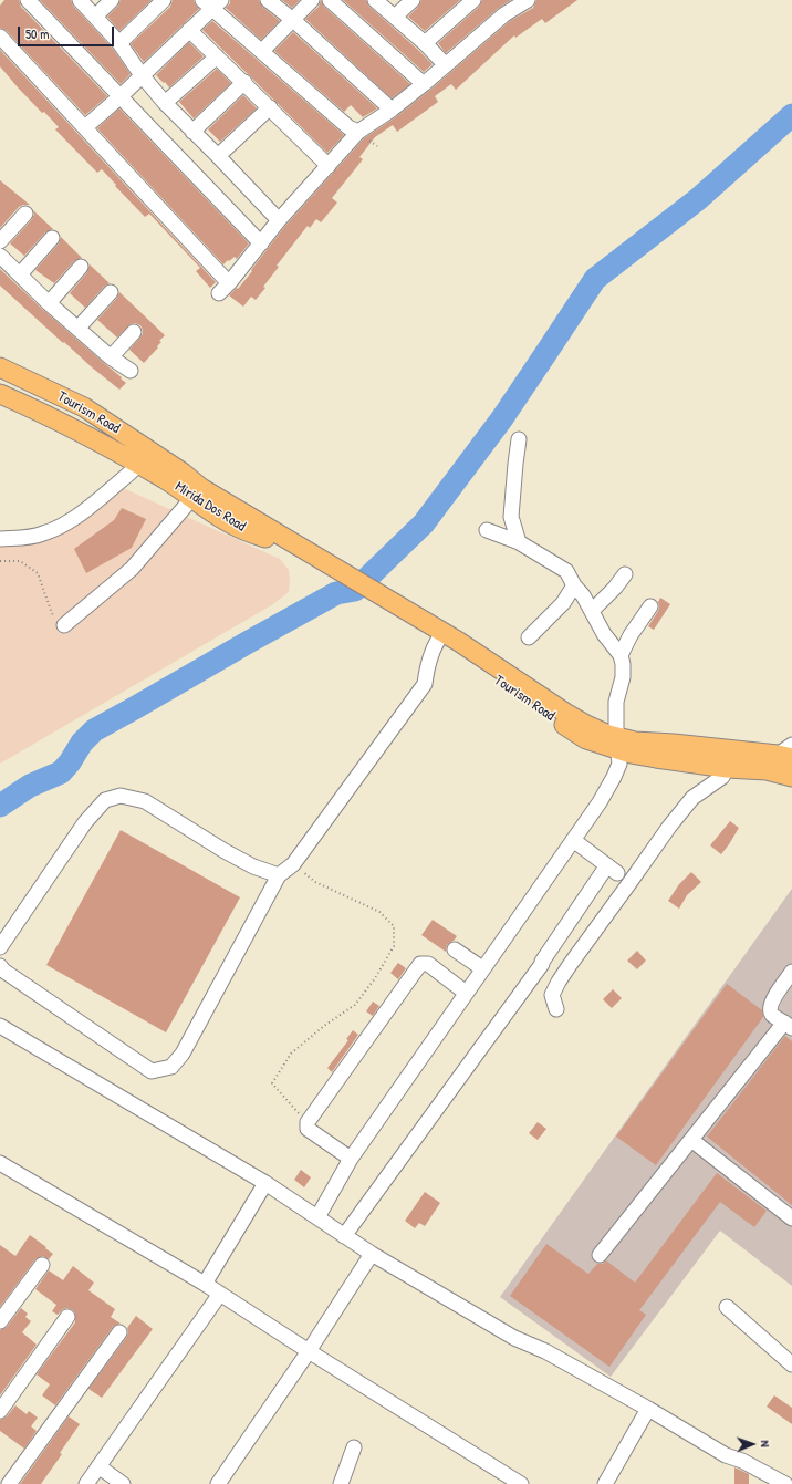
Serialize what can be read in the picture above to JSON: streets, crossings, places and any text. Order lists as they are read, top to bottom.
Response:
{
  "streets": {
    "main road": ["Tourism Road", "Mirida Dos Road"]
  },
  "crossings": [
    ["Tourism Road", "Mirida Dos Road"]
  ],
  "scale_bar": "50 m",
  "north": "right"
}
